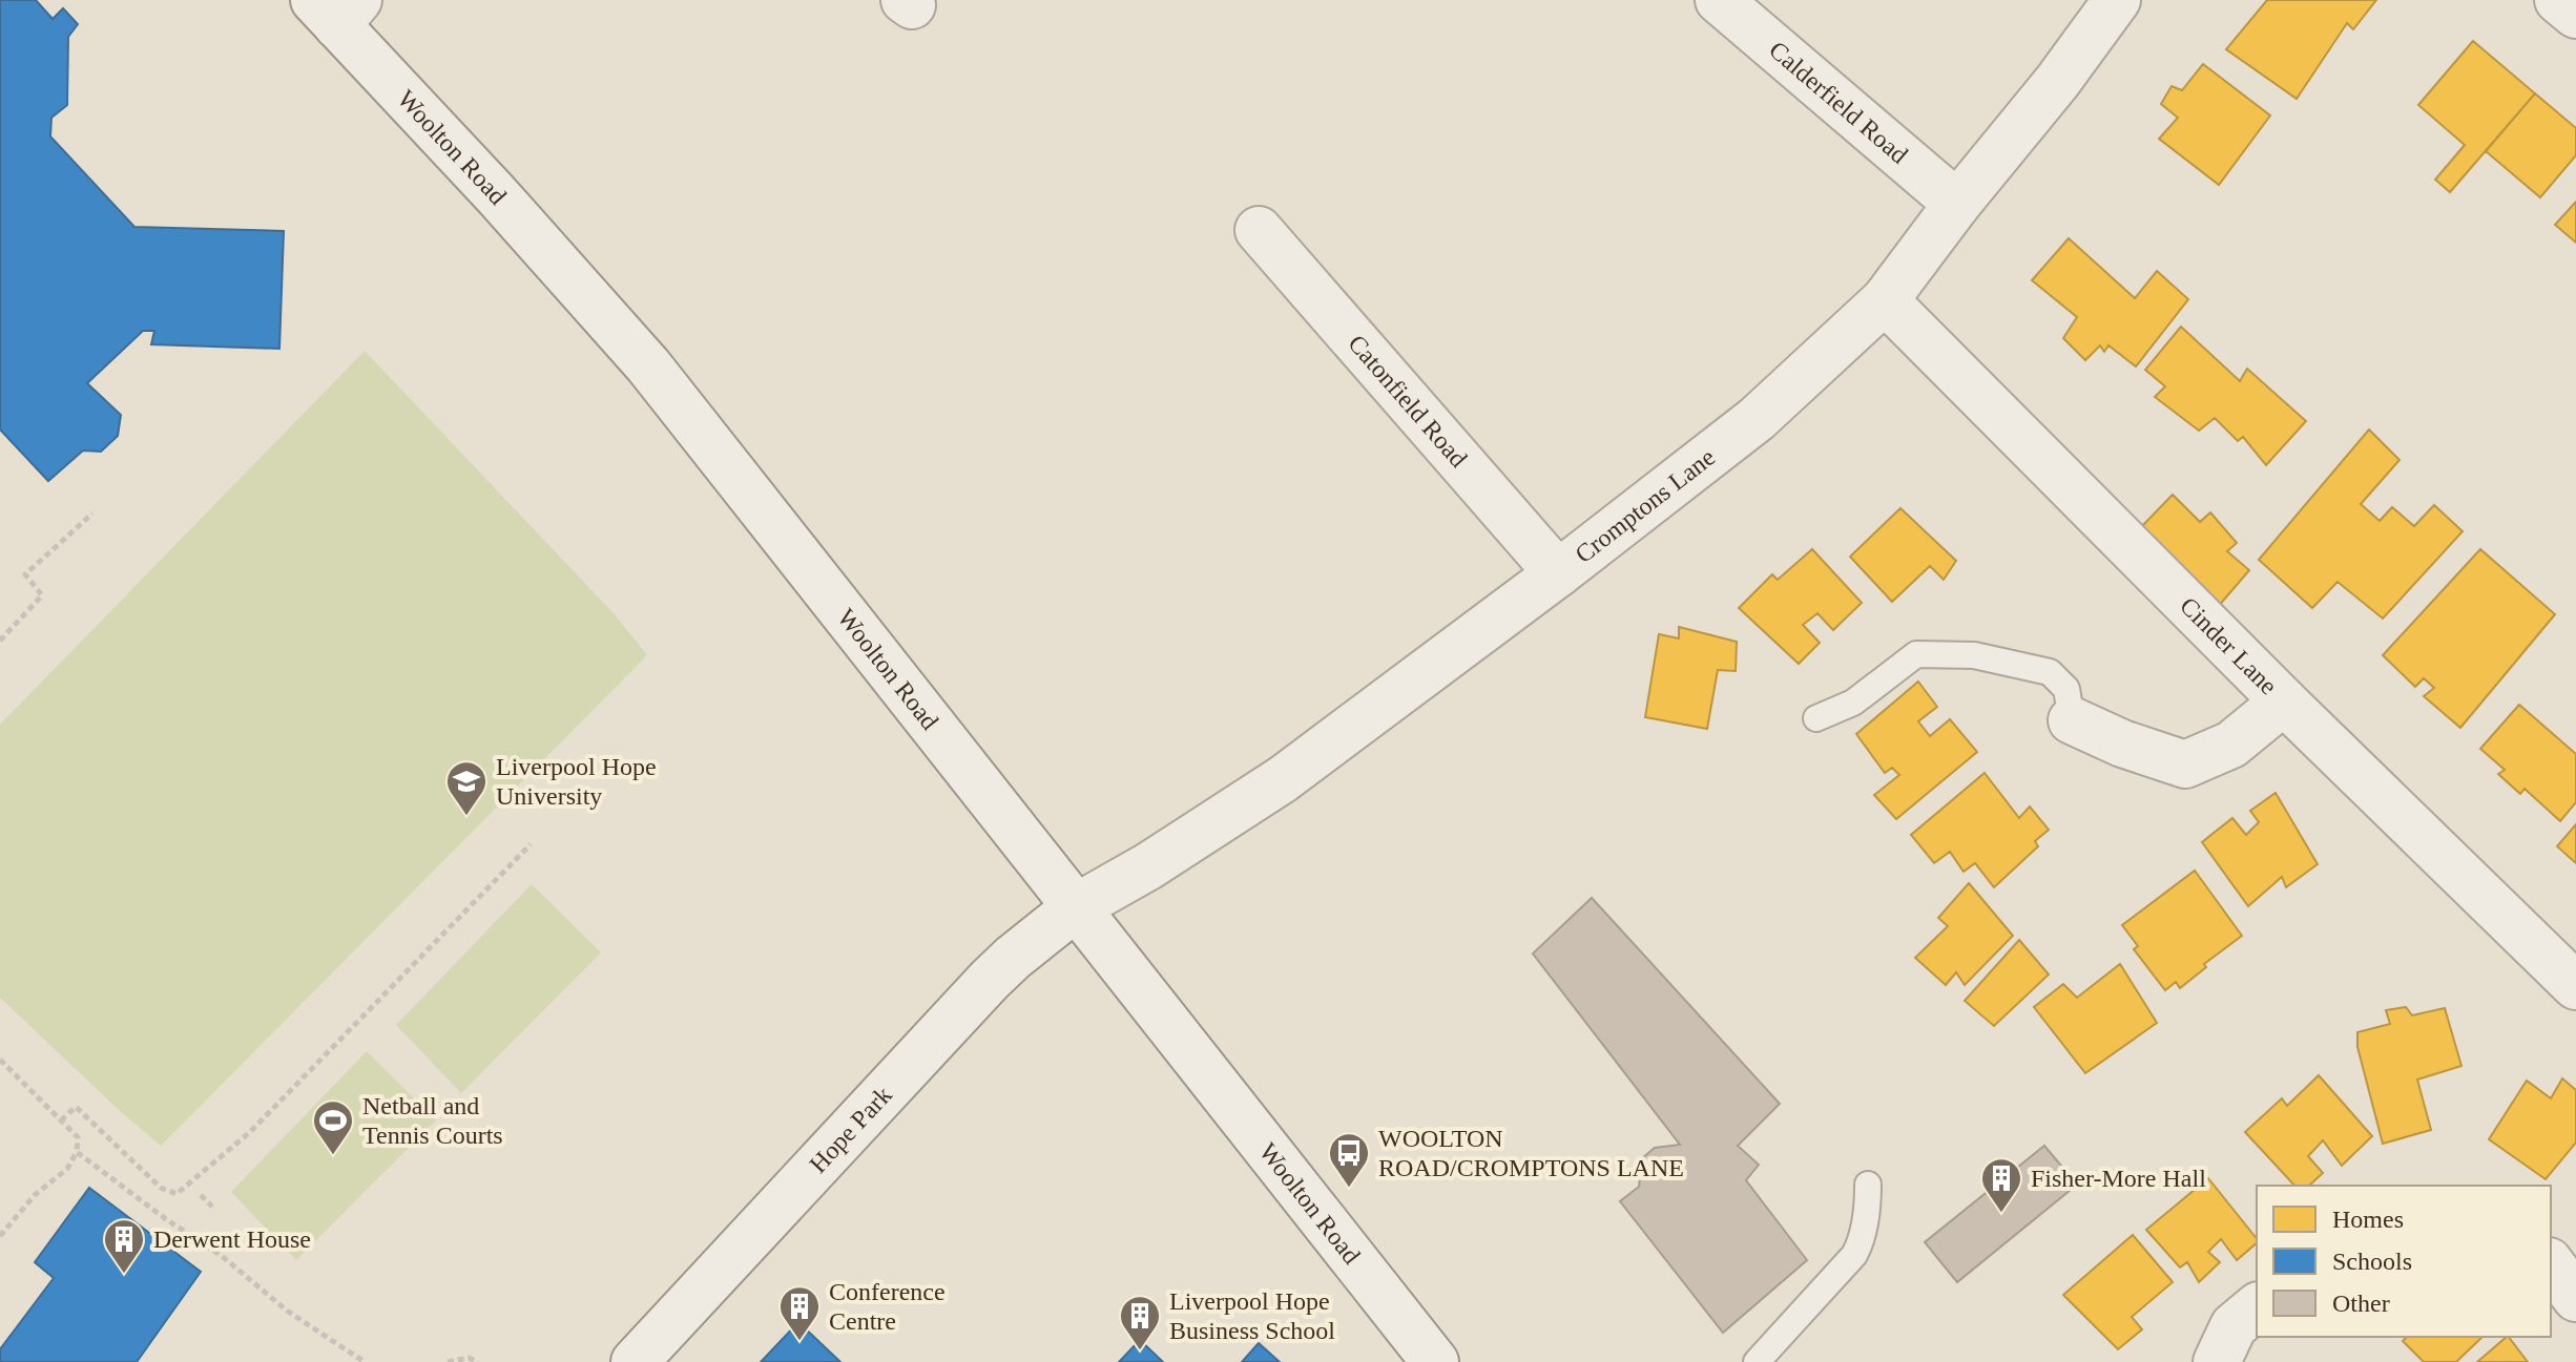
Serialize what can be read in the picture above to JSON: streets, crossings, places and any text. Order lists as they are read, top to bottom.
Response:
{
  "streets": {
    "street": [
      "Calderfield Road",
      "Woolton Road",
      "Catonfield Road",
      "Cromptons Lane",
      "Cinder Lane",
      "Hope Park"
    ]
  },
  "crossings": [
    ["Calderfield Road", "Cromptons Lane"],
    ["Woolton Road", "Cromptons Lane"],
    ["Woolton Road", "Hope Park"],
    ["Catonfield Road", "Cromptons Lane"],
    ["Cromptons Lane", "Cinder Lane"],
    ["Cromptons Lane", "Hope Park"]
  ],
  "places": {
    "school or university": ["Liverpool Hope University"],
    "sports": ["Netball and Tennis Courts"],
    "bus stop": ["WOOLTON ROAD/CROMPTONS LANE"],
    "building": [
      "Fisher-More Hall",
      "Derwent House",
      "Conference Centre",
      "Liverpool Hope Business School"
    ]
  },
  "legend": ["Homes", "Schools", "Other"]
}
